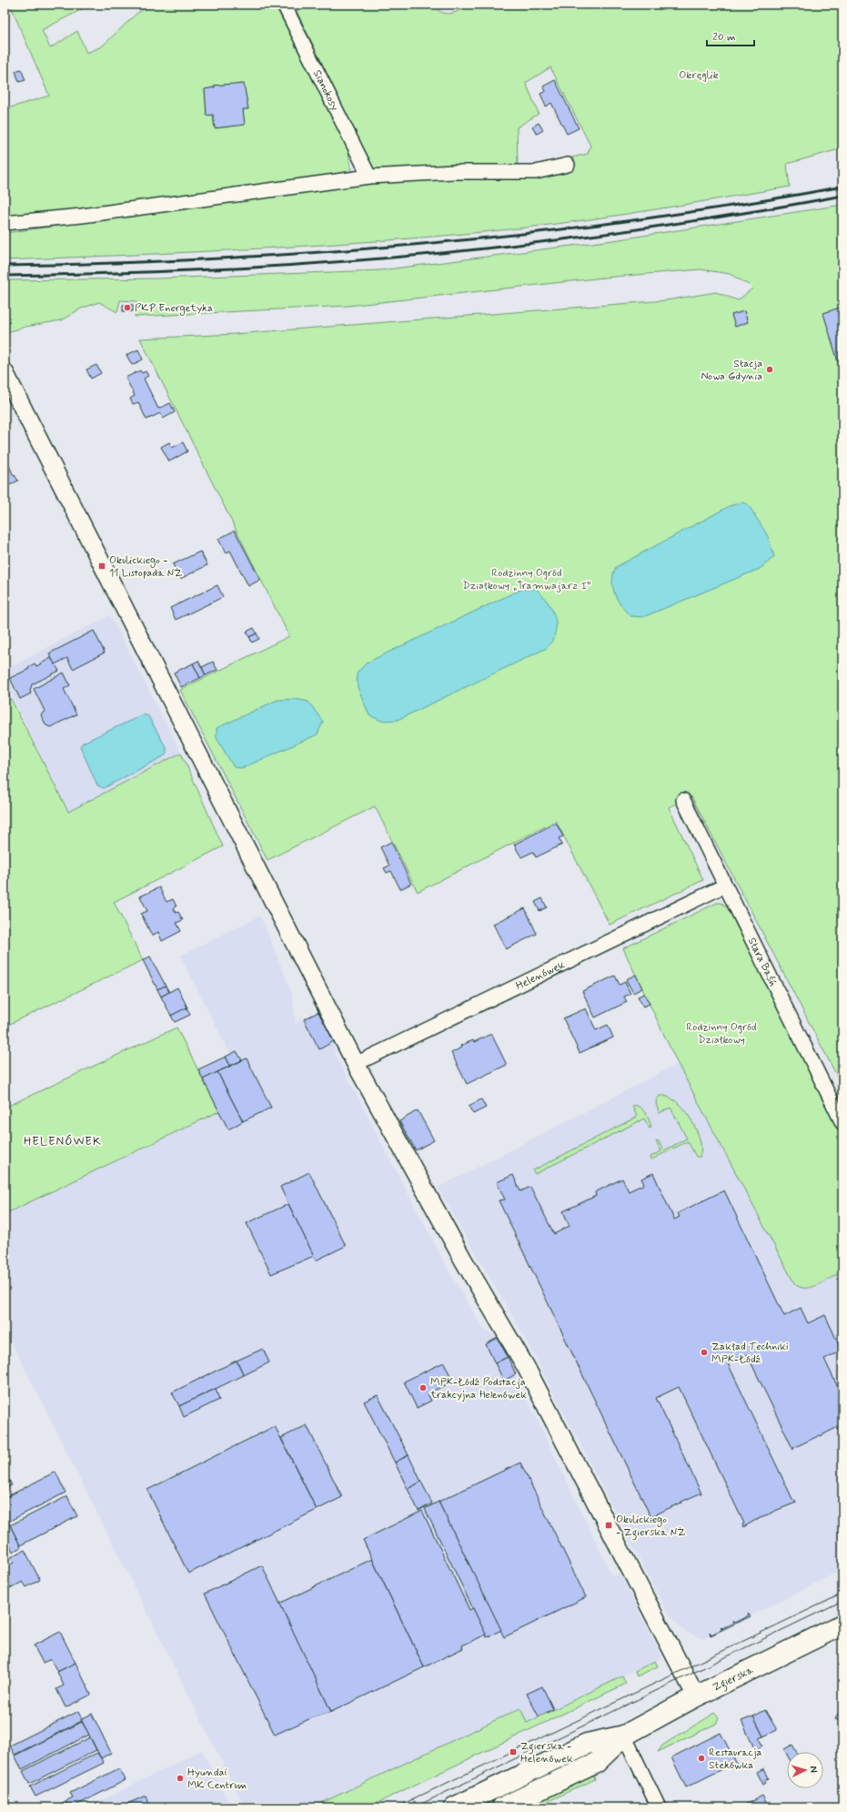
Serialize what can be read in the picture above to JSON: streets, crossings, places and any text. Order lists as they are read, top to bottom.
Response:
{
  "streets": {
    "main road": ["Zgierska"],
    "street": ["Sianokosy", "Stara Baśń", "Helenówek"]
  },
  "crossings": [
    ["Stara Baśń", "Helenówek"]
  ],
  "districts": ["HELENÓWEK"],
  "parks": ["Okręglik", "Rodzinny Ogród Działkowy „Tramwajarz I”", "Rodzinny Ogród Działkowy"],
  "places": {
    "other": [
      "PKP Energetyka",
      "Stacja Nowa Gdynia",
      "Zakład Techniki MPK-Łódź",
      "MPK-Łódź Podstacja trakcyjna Helenówek",
      "Restauracja Stekówka",
      "Hyundai MK Centrum"
    ],
    "transit": ["Okulickiego - 11 Listopada NŻ", "Okulickiego - Zgierska NŻ", "Zgierska - Helenówek"]
  },
  "scale_bar": "20 m",
  "north": "right"
}
